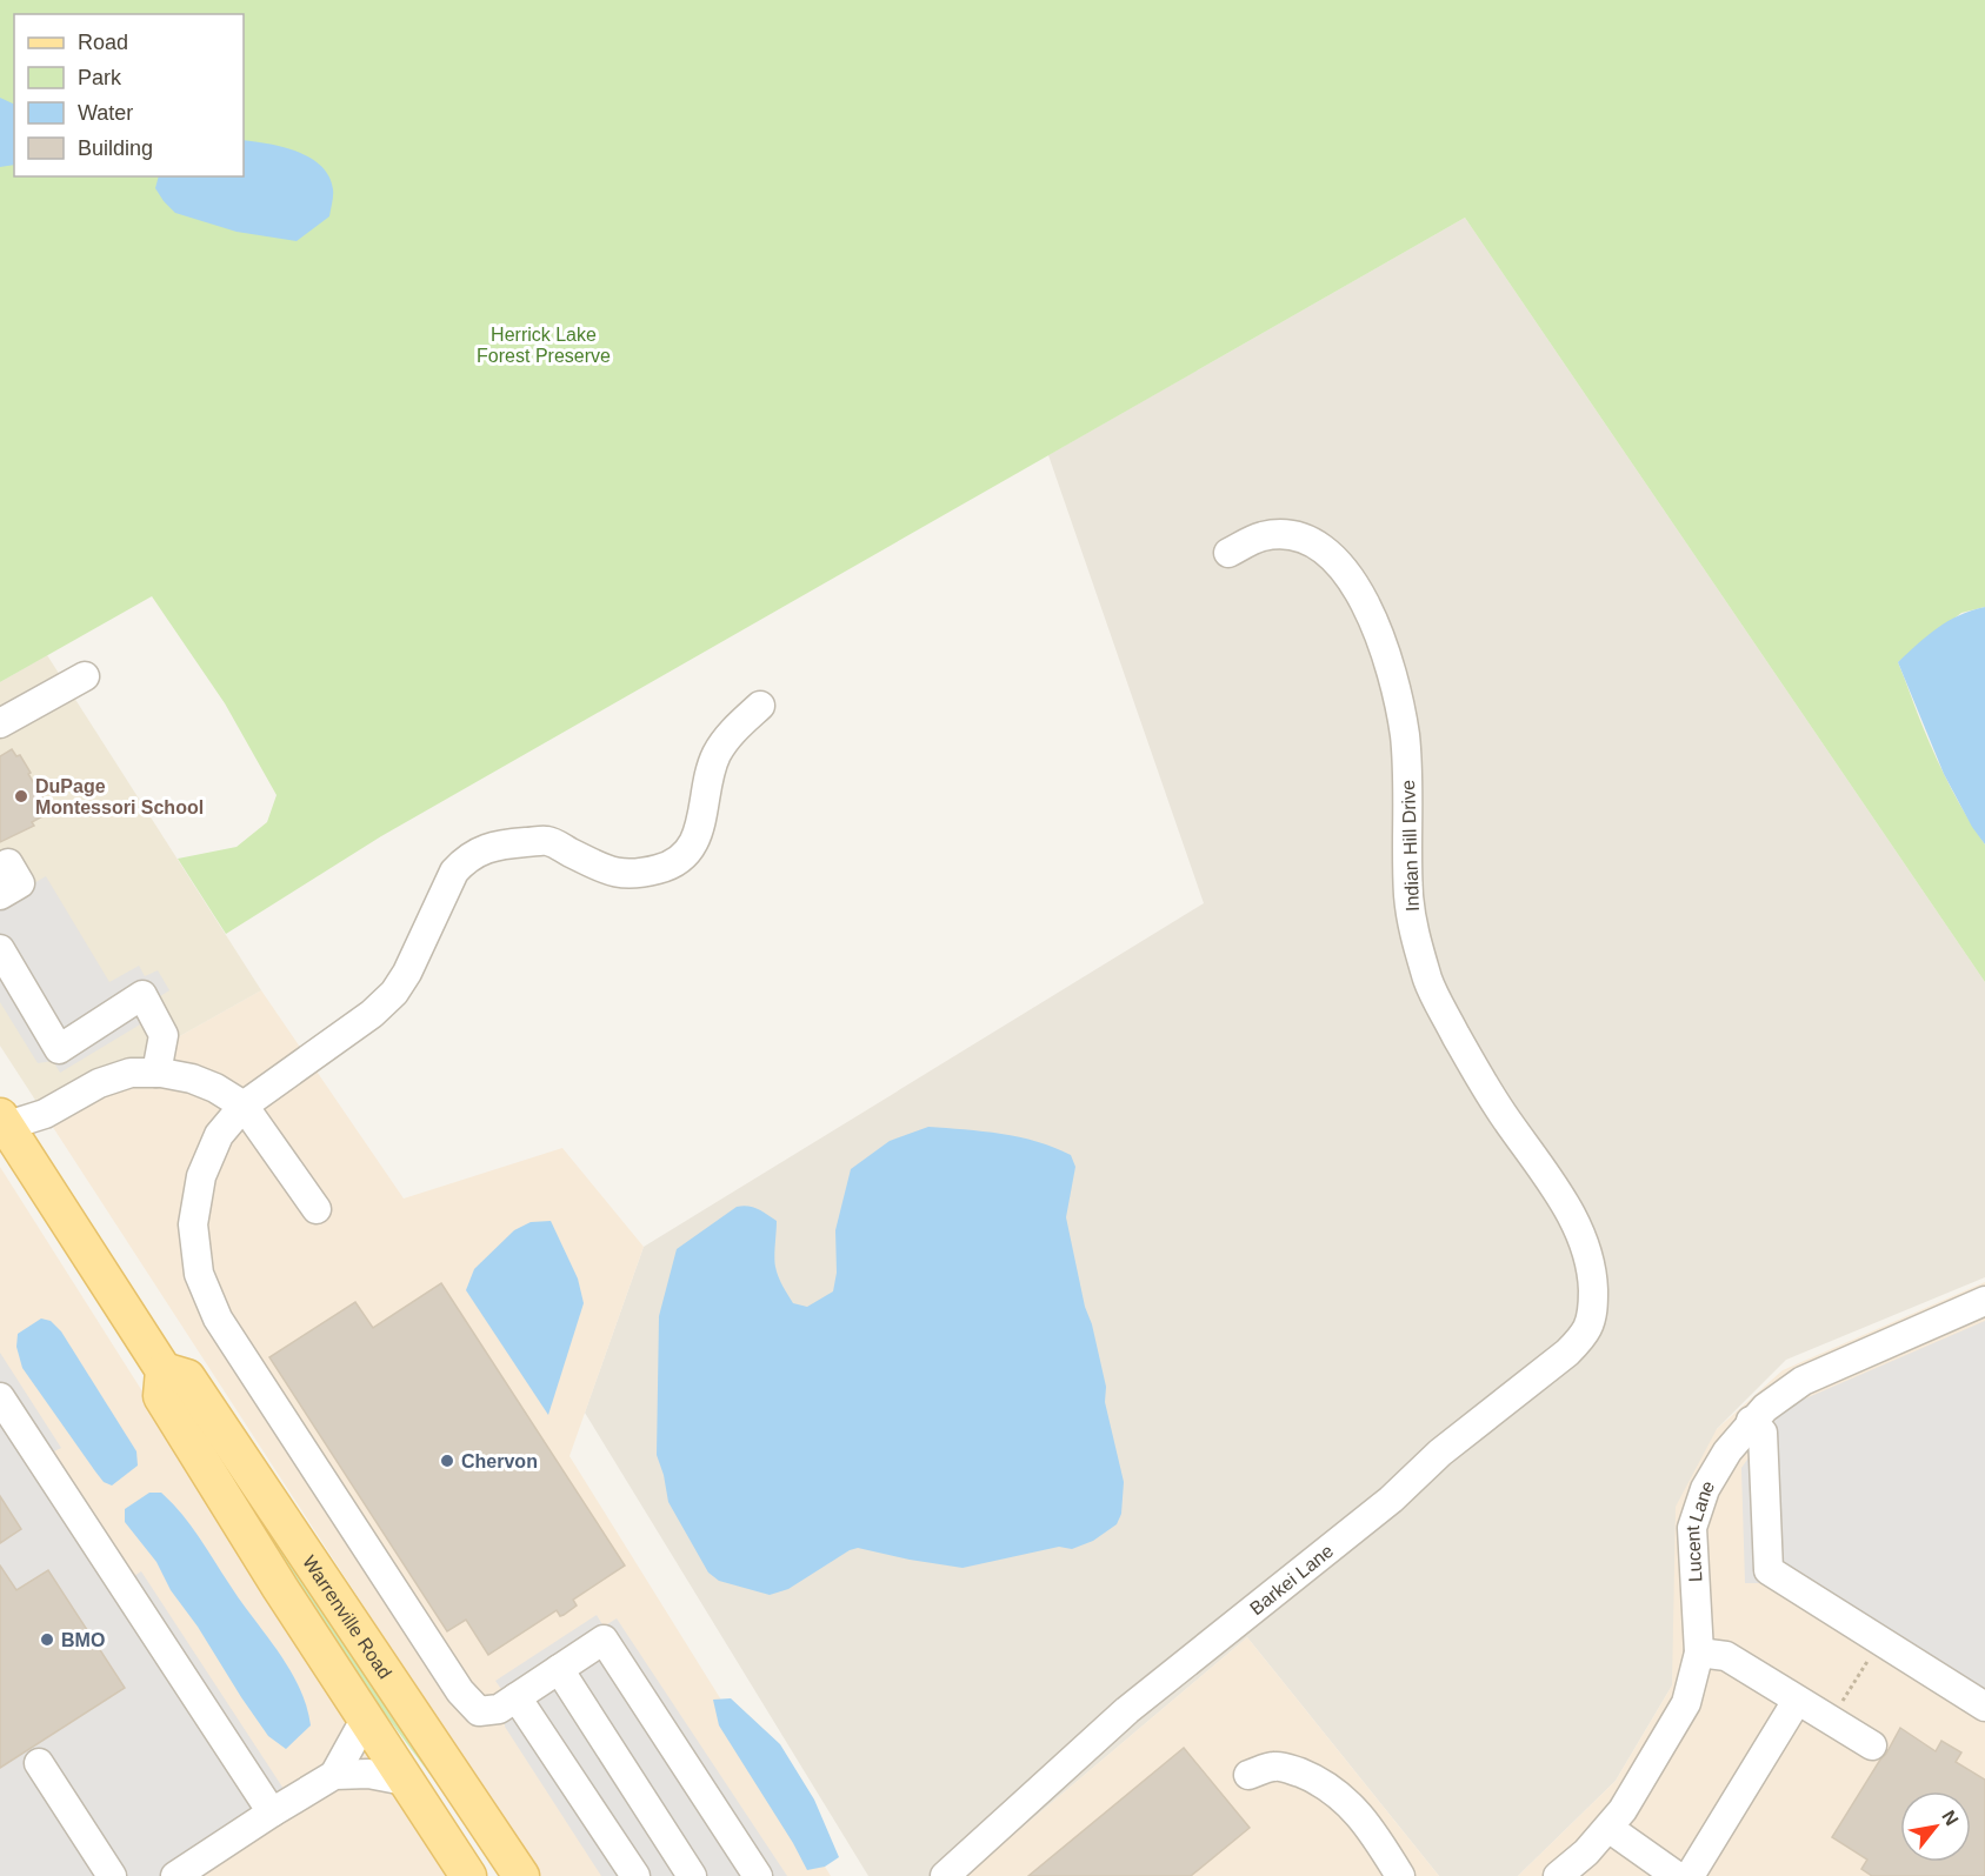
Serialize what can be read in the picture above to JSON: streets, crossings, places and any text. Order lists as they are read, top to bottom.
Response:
{
  "streets": {
    "main road": ["Warrenville Road"],
    "street": ["Indian Hill Drive", "Lucent Lane", "Barkei Lane"]
  },
  "crossings": [
    ["Indian Hill Drive", "Barkei Lane"]
  ],
  "parks": ["Herrick Lake Forest Preserve"],
  "places": ["DuPage Montessori School", "Chervon", "BMO"],
  "legend": [
    "Road",
    "Park",
    "Water",
    "Building"
  ],
  "north": "top right"
}
